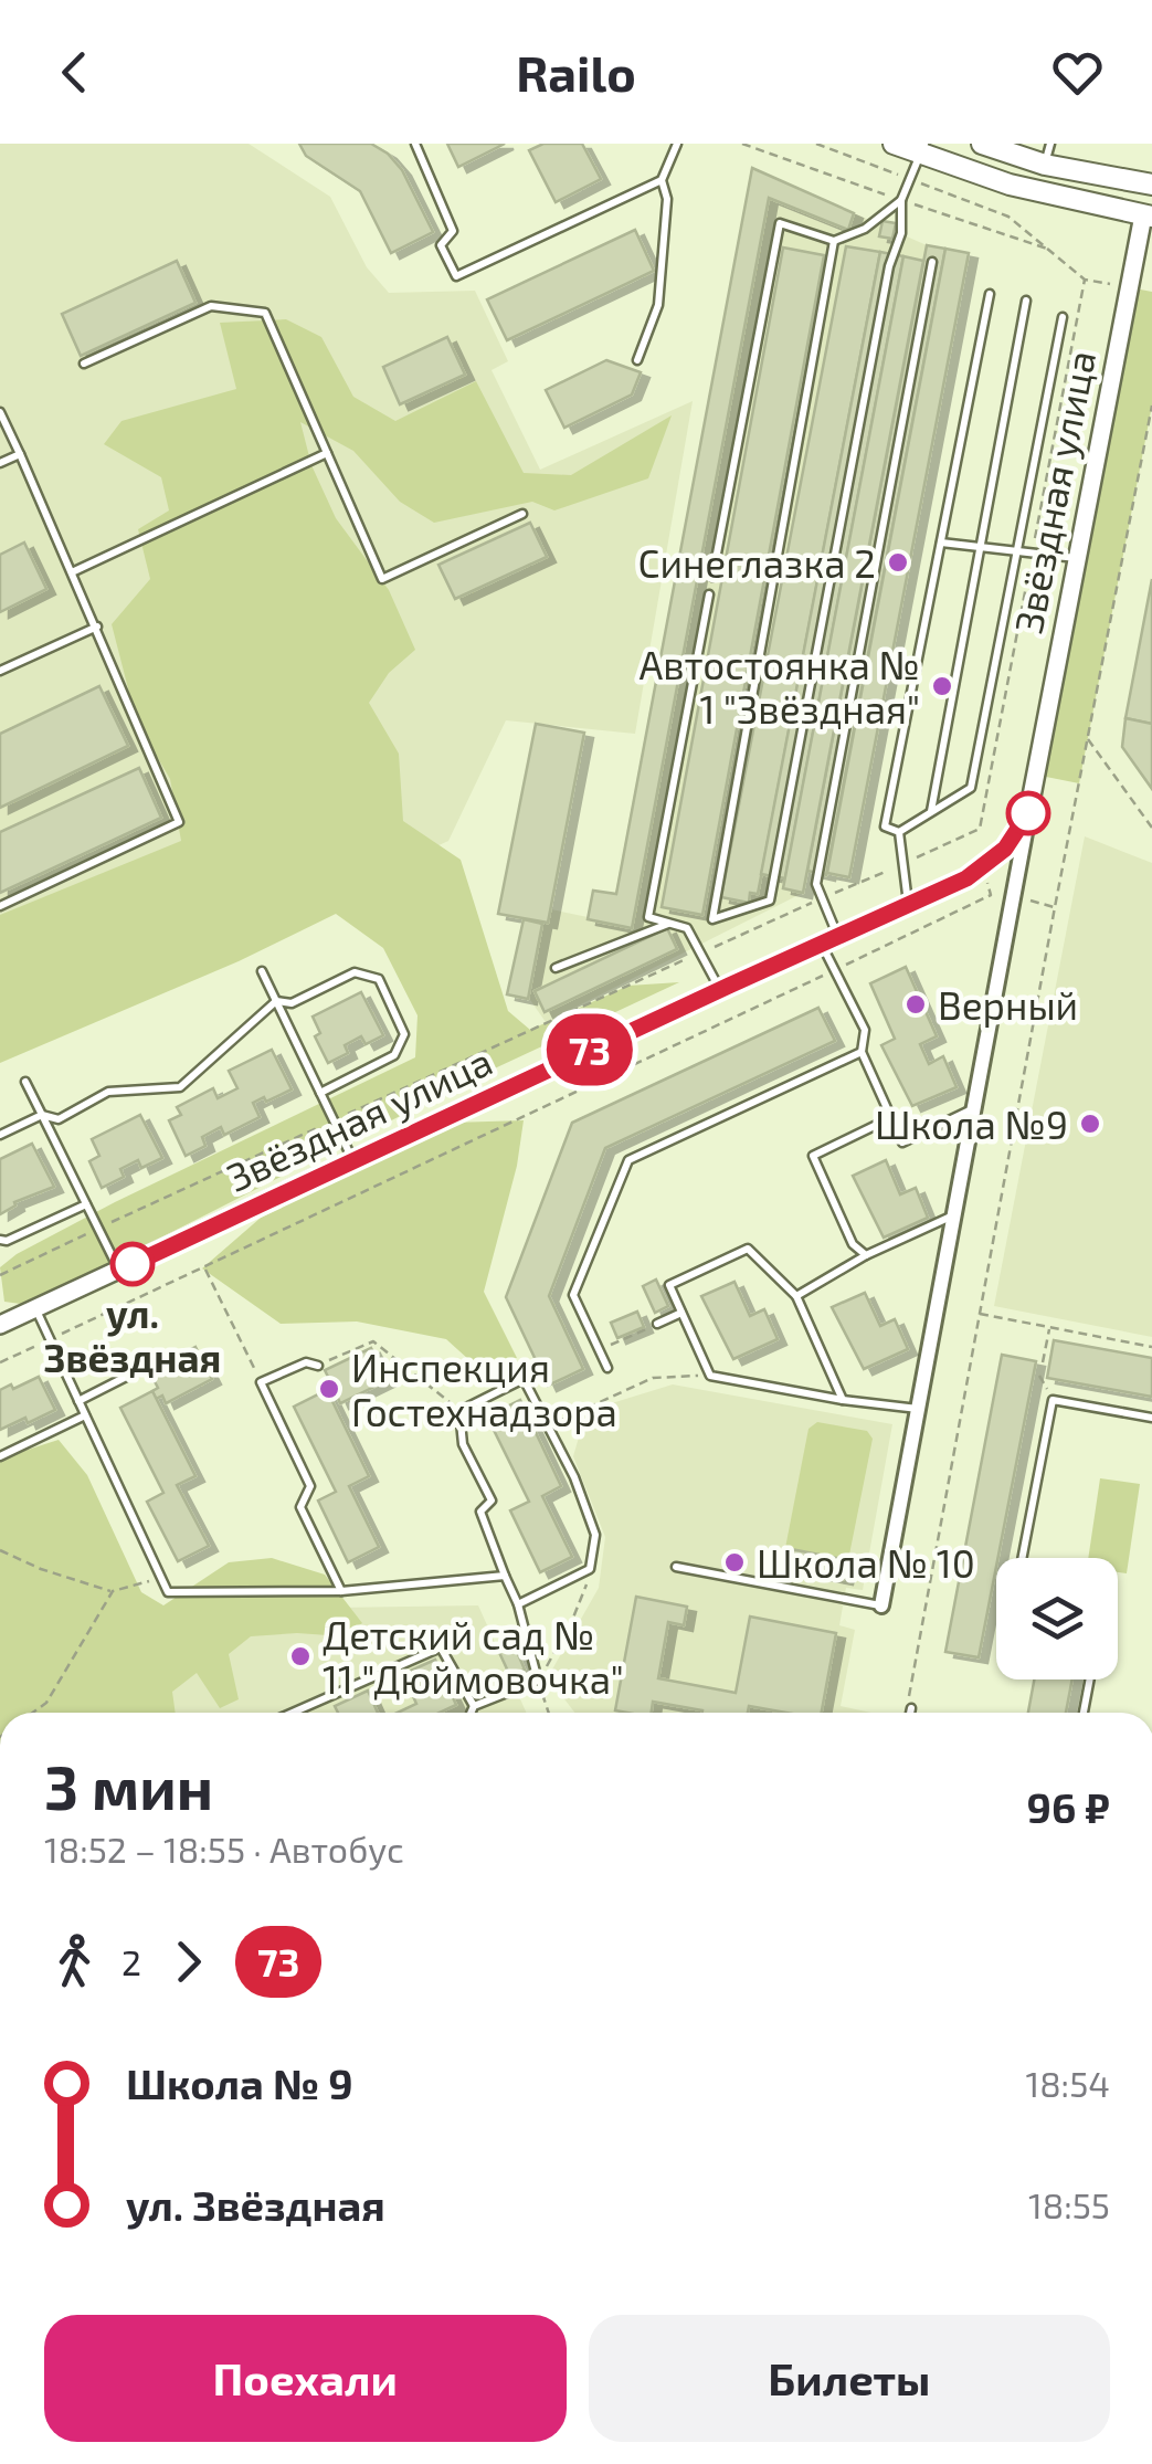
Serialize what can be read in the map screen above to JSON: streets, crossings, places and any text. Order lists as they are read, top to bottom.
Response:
{
  "streets": {
    "main road": ["Звёздная улица"]
  },
  "places": [
    "Синеглазка 2",
    "Автостоянка № 1 \"Звёздная\"",
    "Верный",
    "Школа №9",
    "ул. Звёздная",
    "Инспекция Гостехнадзора",
    "Школа № 10",
    "Детский сад № 11 \"Дюймовочка\""
  ],
  "lines": ["bus line 73"],
  "page": {
    "header": "Railo",
    "on_map": "73",
    "heading": ["3 мин", "18:52 – 18:55 · Автобус", "96 ₽"],
    "legs": ["2", "73"],
    "list": [
      {
        "name": "Школа № 9",
        "value": "18:54"
      },
      {
        "name": "ул. Звёздная",
        "value": "18:55"
      }
    ],
    "buttons": ["Поехали", "Билеты"]
  }
}
